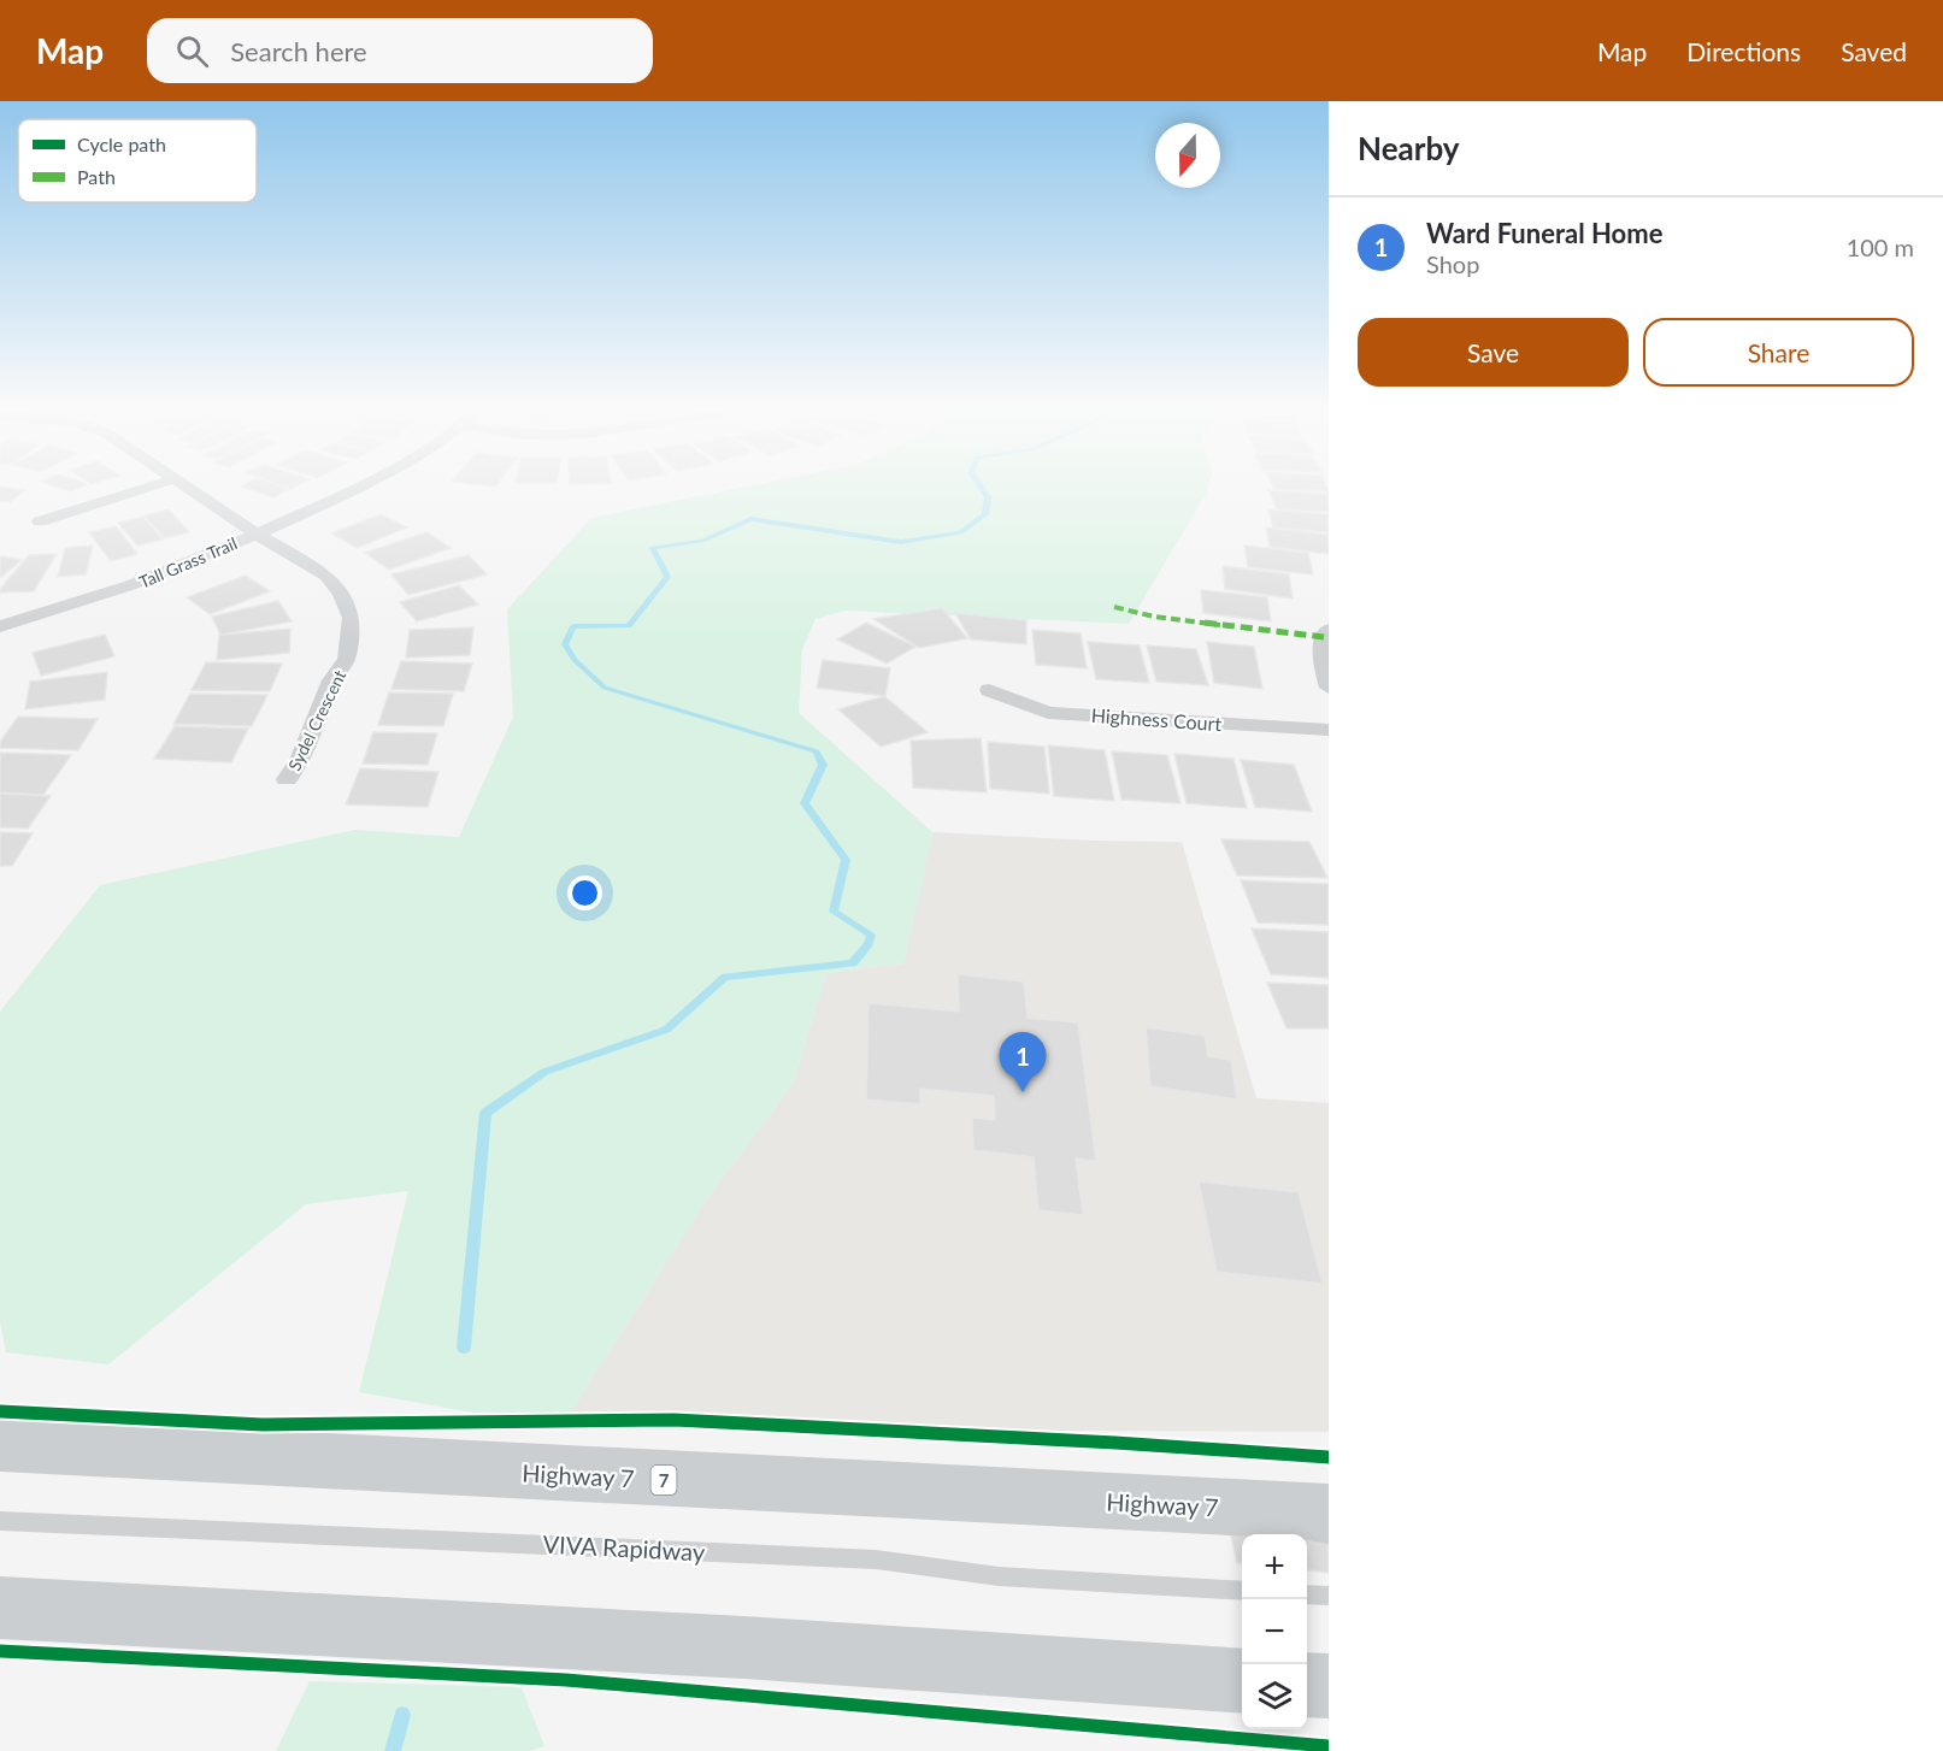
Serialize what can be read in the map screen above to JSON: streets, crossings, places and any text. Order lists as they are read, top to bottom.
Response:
{
  "streets": {
    "main road": ["Highway 7", "7"],
    "street": ["Tall Grass Trail", "Highness Court", "Sydel Crescent"],
    "lane": ["VIVA Rapidway"]
  },
  "crossings": [
    ["Tall Grass Trail", "Sydel Crescent"]
  ],
  "legend": ["Cycle path", "Path"],
  "north": "bottom",
  "page": {
    "header": "Map",
    "search": "Search here",
    "nav": ["Map", "Directions", "Saved"],
    "heading": "Nearby",
    "list": [
      {
        "mark": "1",
        "name": "Ward Funeral Home",
        "note": "Shop",
        "value": "100 m"
      }
    ],
    "buttons": ["Save", "Share"],
    "pins": "1",
    "map_buttons": ["+", "−"]
  }
}
